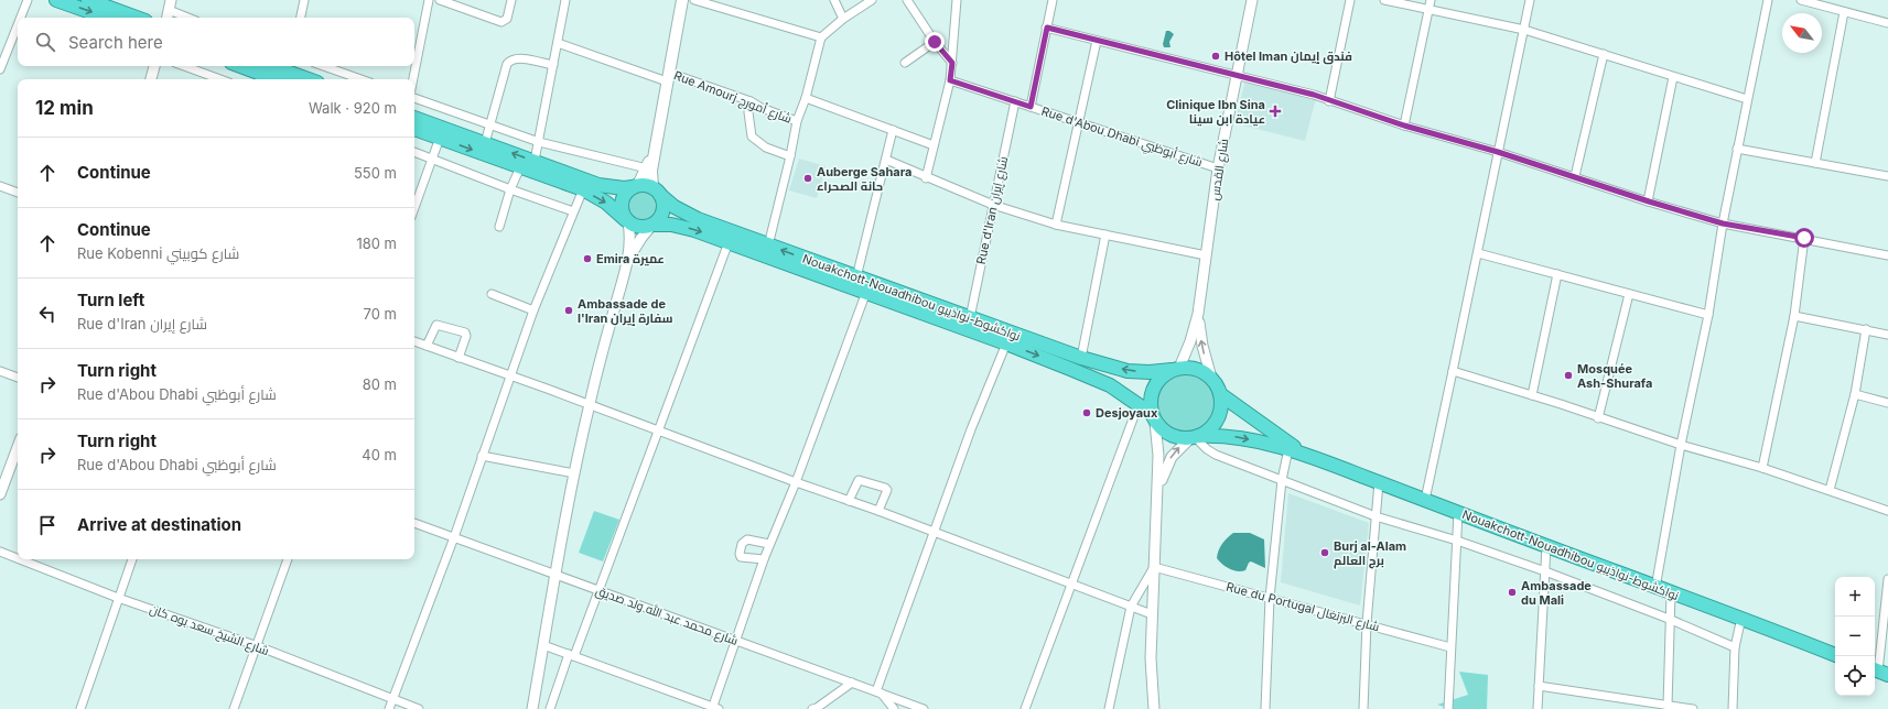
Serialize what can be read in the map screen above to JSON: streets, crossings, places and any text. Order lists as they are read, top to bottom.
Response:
{
  "streets": {
    "highway": ["Nouakchott-Nouadhibou نواكشوط-نواذيبو"],
    "street": [
      "Rue Amourj شارع أمورج",
      "Rue d'Abou Dhabi شارع أبوظبي",
      "شارع القدس",
      "Rue d'Iran شارع إيران",
      "Rue du Portugal شارع البرتغال",
      "شارع محمد عبد الله ولد صديق",
      "شارع الشيخ سعد بوه كان"
    ]
  },
  "crossings": [
    ["Rue d'Abou Dhabi شارع أبوظبي", "شارع القدس"],
    ["Rue d'Abou Dhabi شارع أبوظبي", "Rue d'Iran شارع إيران"],
    ["Rue d'Iran شارع إيران", "Nouakchott-Nouadhibou نواكشوط-نواذيبو"]
  ],
  "places": {
    "other": [
      "Hôtel Iman فندق إيمان",
      "Auberge Sahara حانة الصحراء",
      "Emira عميرة",
      "Ambassade de l'Iran سفارة إيران",
      "Mosquée Ash-Shurafa",
      "Desjoyaux",
      "Burj al-Alam برج العالم",
      "Ambassade du Mali"
    ],
    "health": ["Clinique Ibn Sina عيادة ابن سينا"]
  },
  "north": "top left",
  "page": {
    "search": "Search here",
    "heading": ["12 min", "Walk · 920 m"],
    "list": [
      ["Continue", "550 m"],
      ["Continue", "Rue Kobenni شارع كوبيني", "180 m"],
      ["Turn left", "Rue d'Iran شارع إيران", "70 m"],
      ["Turn right", "Rue d'Abou Dhabi شارع أبوظبي", "80 m"],
      ["Turn right", "Rue d'Abou Dhabi شارع أبوظبي", "40 m"],
      "Arrive at destination"
    ],
    "map_buttons": ["+", "−"]
  }
}
